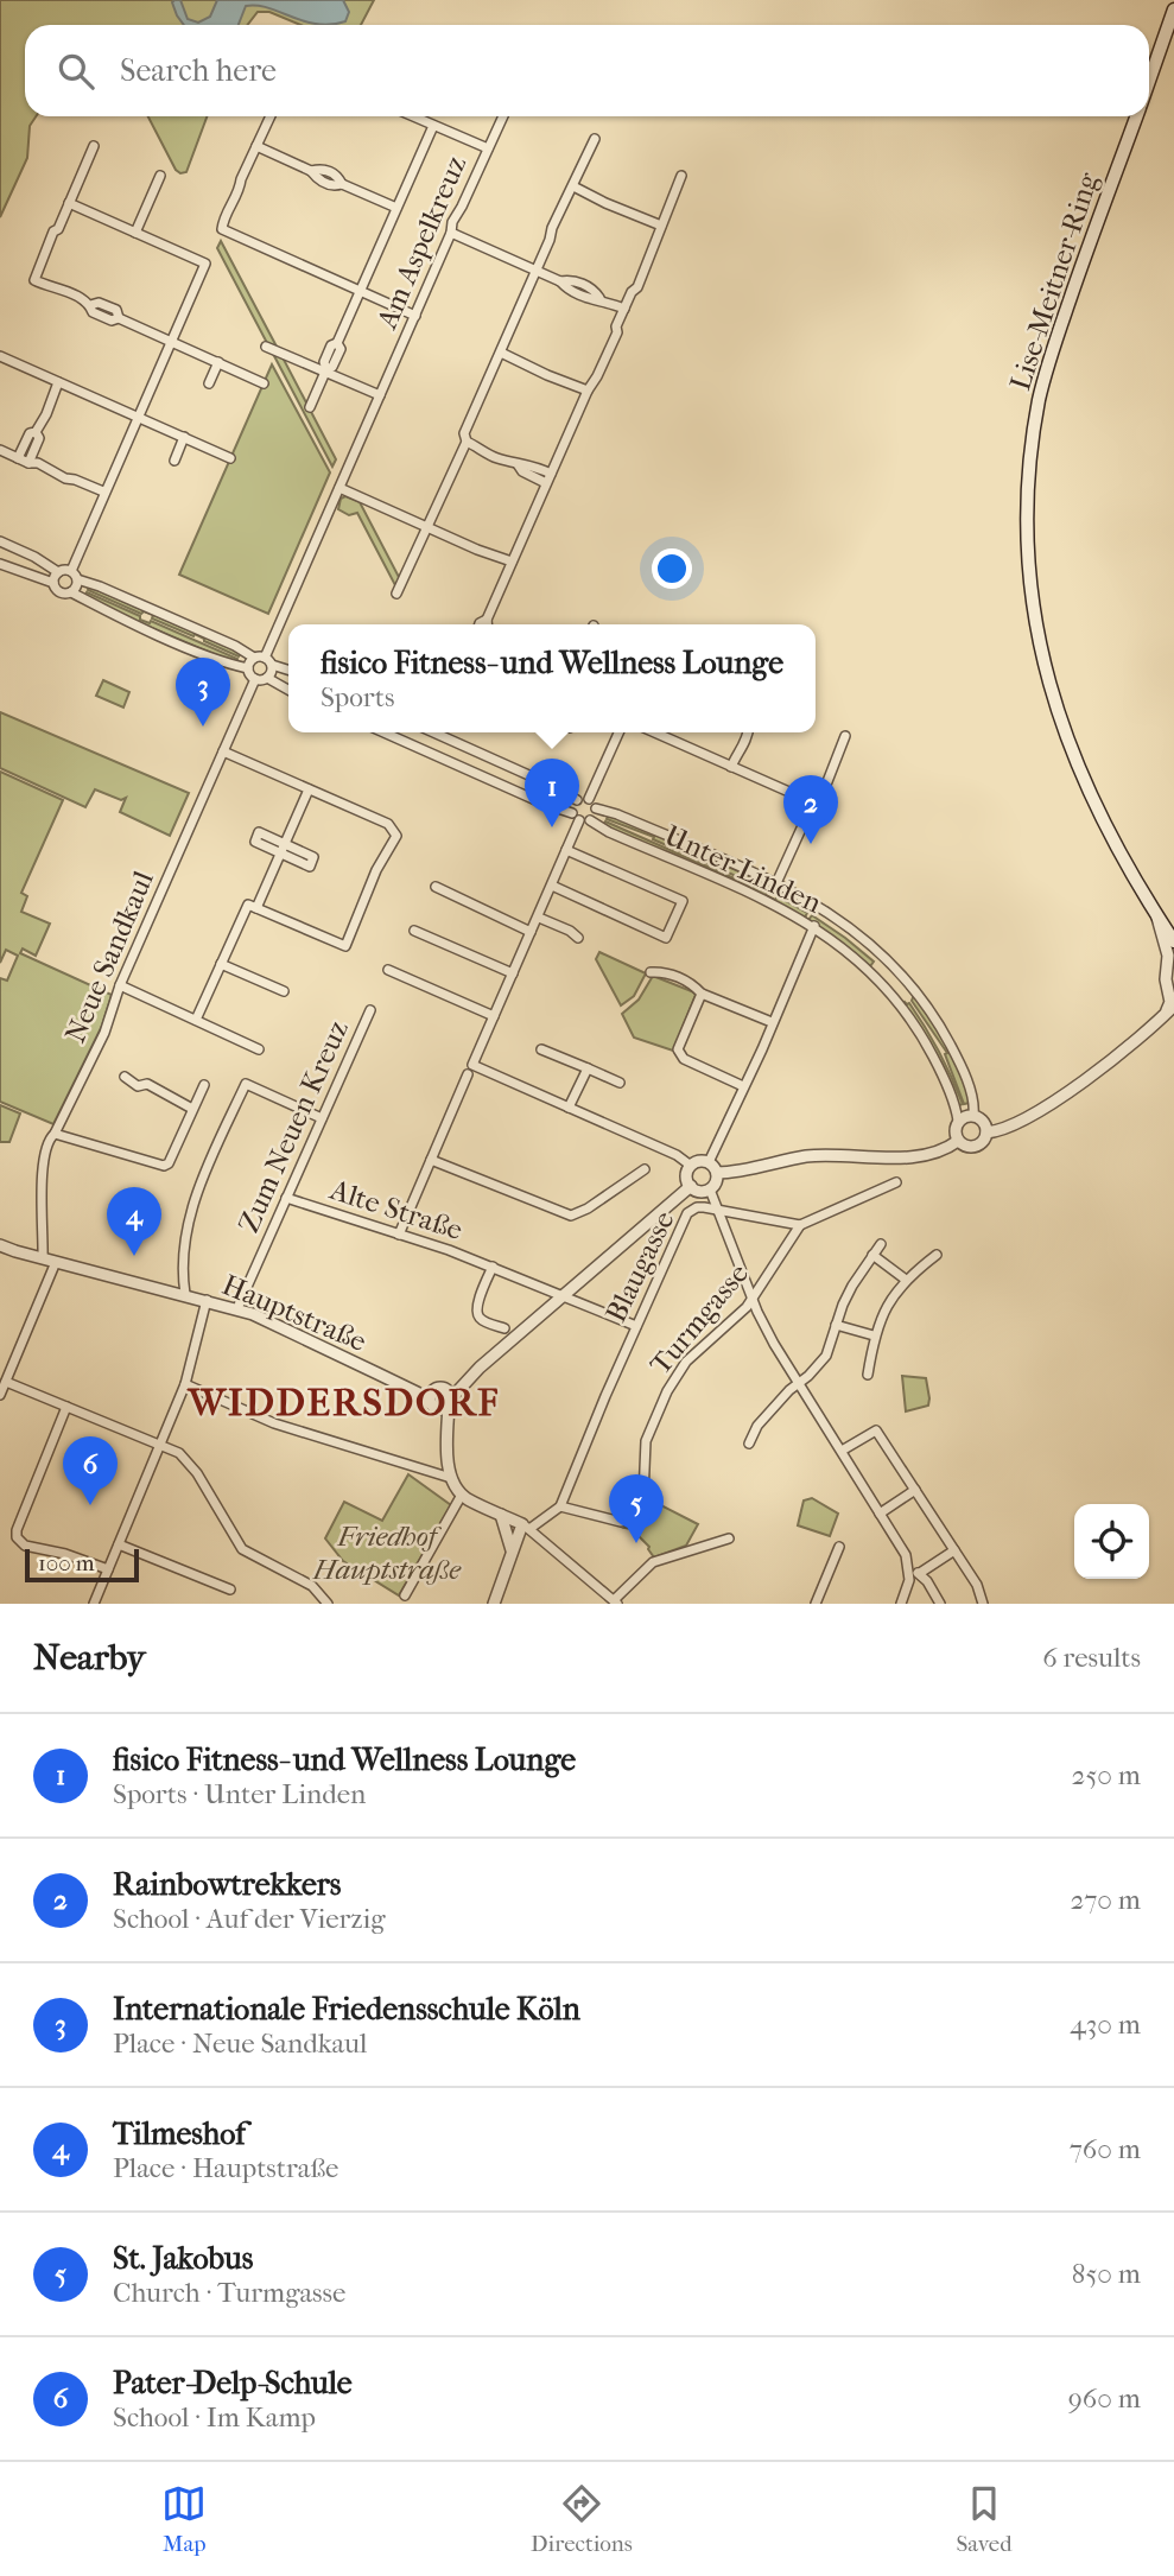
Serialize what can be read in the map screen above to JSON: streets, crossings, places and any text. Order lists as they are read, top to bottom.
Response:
{
  "streets": {
    "main road": ["Lise-Meitner-Ring"],
    "street": [
      "Am Aspelkreuz",
      "Unter Linden",
      "Neue Sandkaul",
      "Zum Neuen Kreuz",
      "Alte Straße",
      "Blaugasse",
      "Hauptstraße",
      "Turmgasse"
    ]
  },
  "crossings": [
    ["Am Aspelkreuz", "Neue Sandkaul"],
    ["Neue Sandkaul", "Hauptstraße"],
    ["Zum Neuen Kreuz", "Alte Straße"],
    ["Zum Neuen Kreuz", "Hauptstraße"],
    ["Alte Straße", "Blaugasse"],
    ["Blaugasse", "Turmgasse"]
  ],
  "districts": ["WIDDERSDORF"],
  "parks": ["Friedhof Hauptstraße"],
  "scale_bar": "100 m",
  "page": {
    "search": "Search here",
    "popup": ["fisico Fitness- und Wellness Lounge", "Sports"],
    "pins": [
      "3",
      "1",
      "2",
      "4",
      "6",
      "5"
    ],
    "scale": "100 m",
    "heading": ["Nearby", "6 results"],
    "list": [
      {
        "mark": "1",
        "name": "fisico Fitness- und Wellness Lounge",
        "note": "Sports · Unter Linden",
        "value": "250 m"
      },
      {
        "mark": "2",
        "name": "Rainbowtrekkers",
        "note": "School · Auf der Vierzig",
        "value": "270 m"
      },
      {
        "mark": "3",
        "name": "Internationale Friedensschule Köln",
        "note": "Place · Neue Sandkaul",
        "value": "430 m"
      },
      {
        "mark": "4",
        "name": "Tilmeshof",
        "note": "Place · Hauptstraße",
        "value": "760 m"
      },
      {
        "mark": "5",
        "name": "St. Jakobus",
        "note": "Church · Turmgasse",
        "value": "850 m"
      },
      {
        "mark": "6",
        "name": "Pater-Delp-Schule",
        "note": "School · Im Kamp",
        "value": "960 m"
      }
    ],
    "nav": ["Map", "Directions", "Saved"]
  }
}
